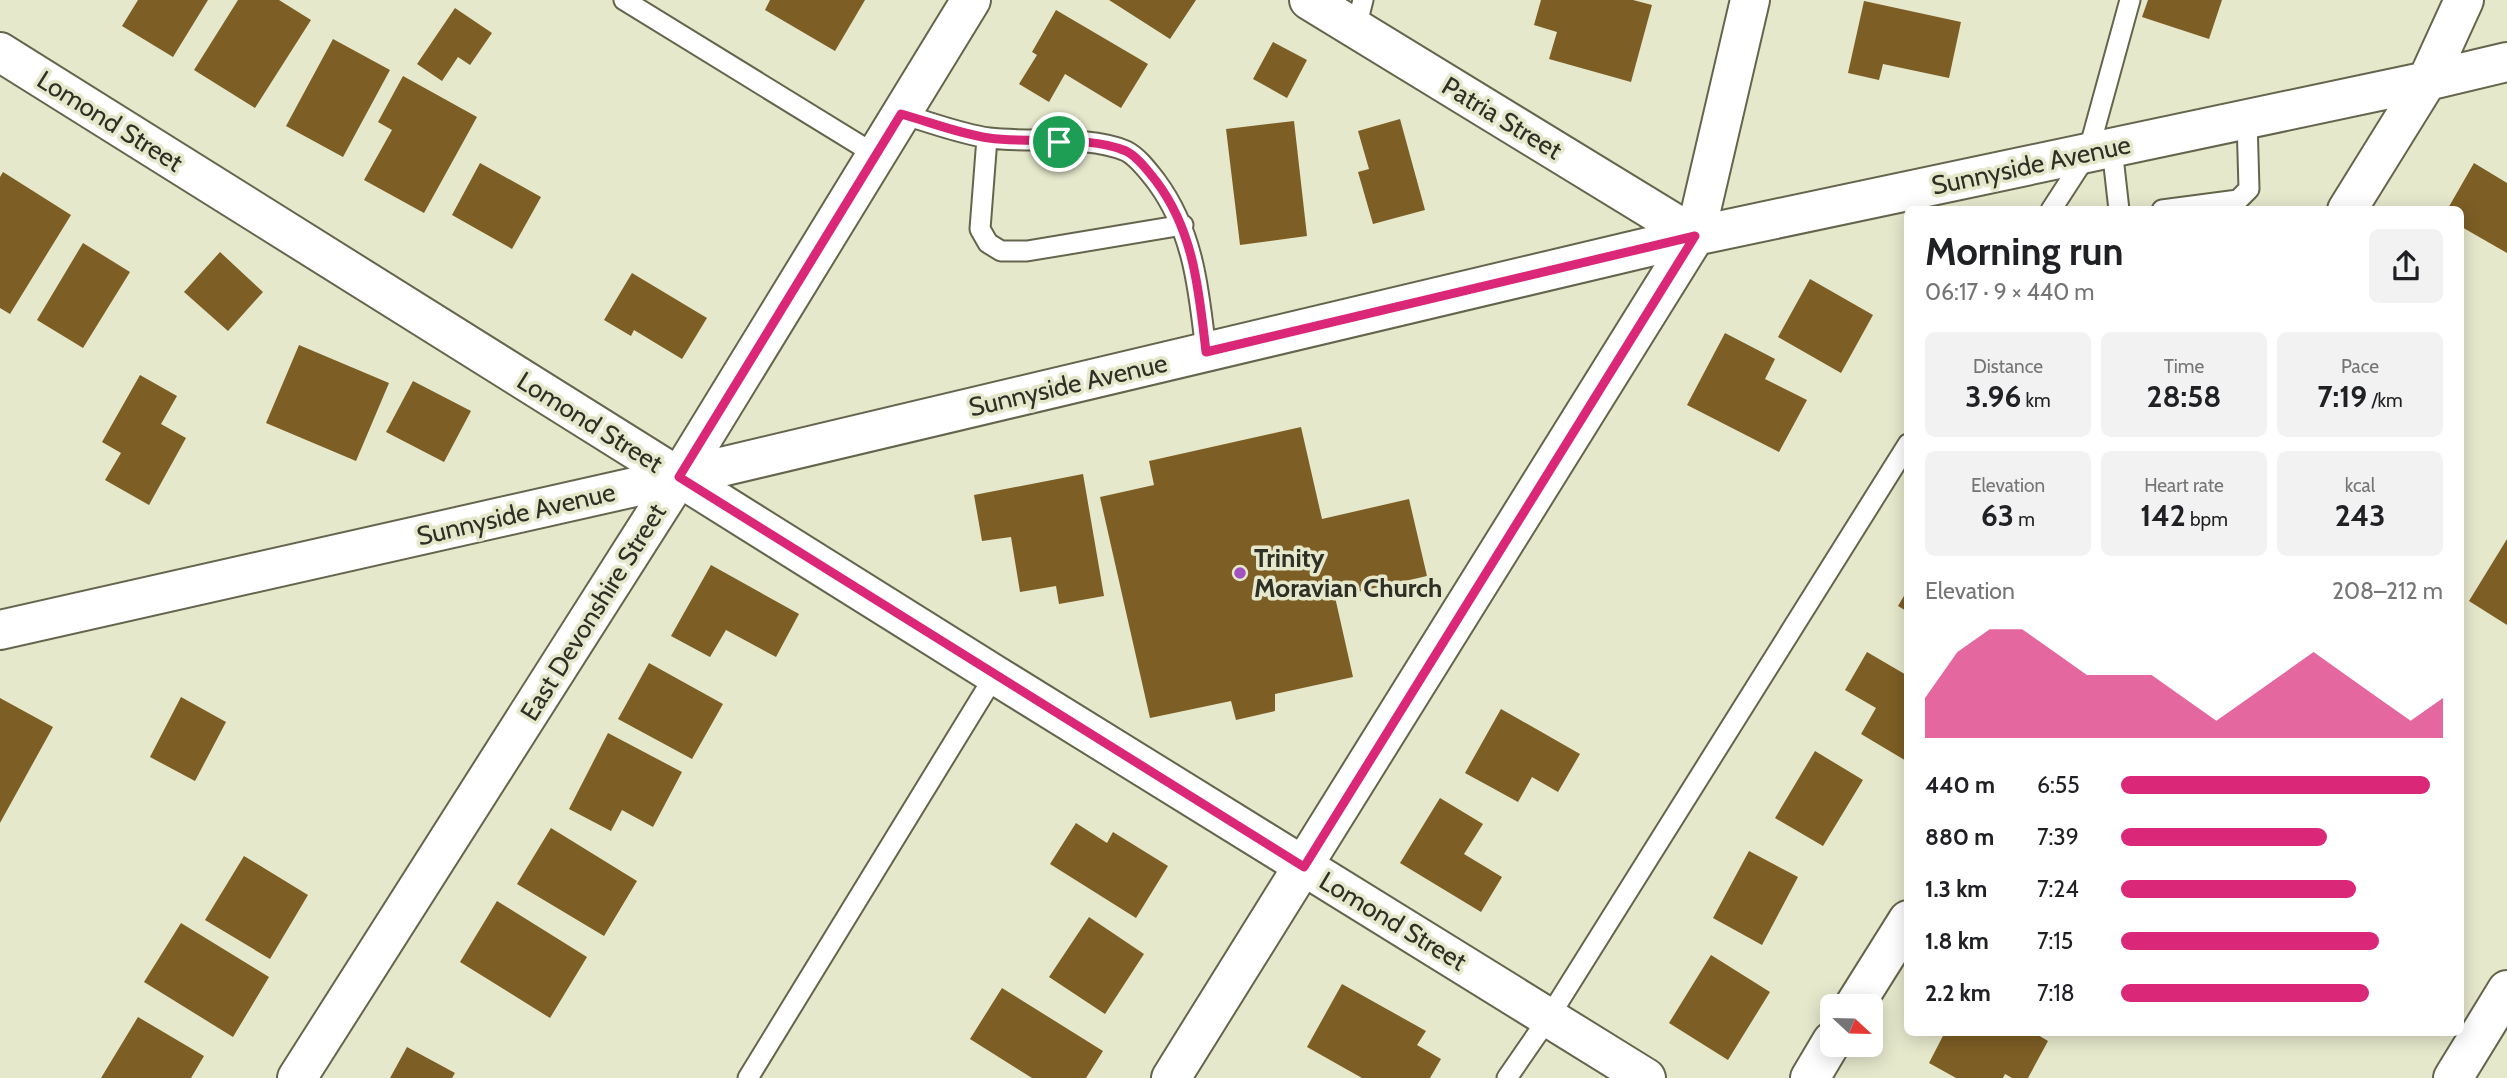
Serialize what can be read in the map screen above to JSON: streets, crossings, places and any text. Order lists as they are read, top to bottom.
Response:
{
  "streets": {
    "street": [
      "Patria Street",
      "Lomond Street",
      "Sunnyside Avenue",
      "East Devonshire Street"
    ]
  },
  "crossings": [
    ["Patria Street", "Sunnyside Avenue"],
    ["Lomond Street", "Sunnyside Avenue"],
    ["Lomond Street", "East Devonshire Street"],
    ["Sunnyside Avenue", "East Devonshire Street"]
  ],
  "places": ["Trinity Moravian Church"],
  "north": "right",
  "page": {
    "heading": ["Morning run", "06:17 · 9 × 440 m"],
    "stats": [
      ["Distance", "3.96 km"],
      ["Time", "28:58"],
      ["Pace", "7:19 /km"],
      ["Elevation", "63 m"],
      ["Heart rate", "142 bpm"],
      ["kcal", "243"]
    ],
    "chart": ["Elevation", "208–212 m"],
    "list": [
      {
        "name": "440 m",
        "note": "6:55"
      },
      {
        "name": "880 m",
        "note": "7:39"
      },
      {
        "name": "1.3 km",
        "note": "7:24"
      },
      {
        "name": "1.8 km",
        "note": "7:15"
      },
      {
        "name": "2.2 km",
        "note": "7:18"
      }
    ]
  }
}
